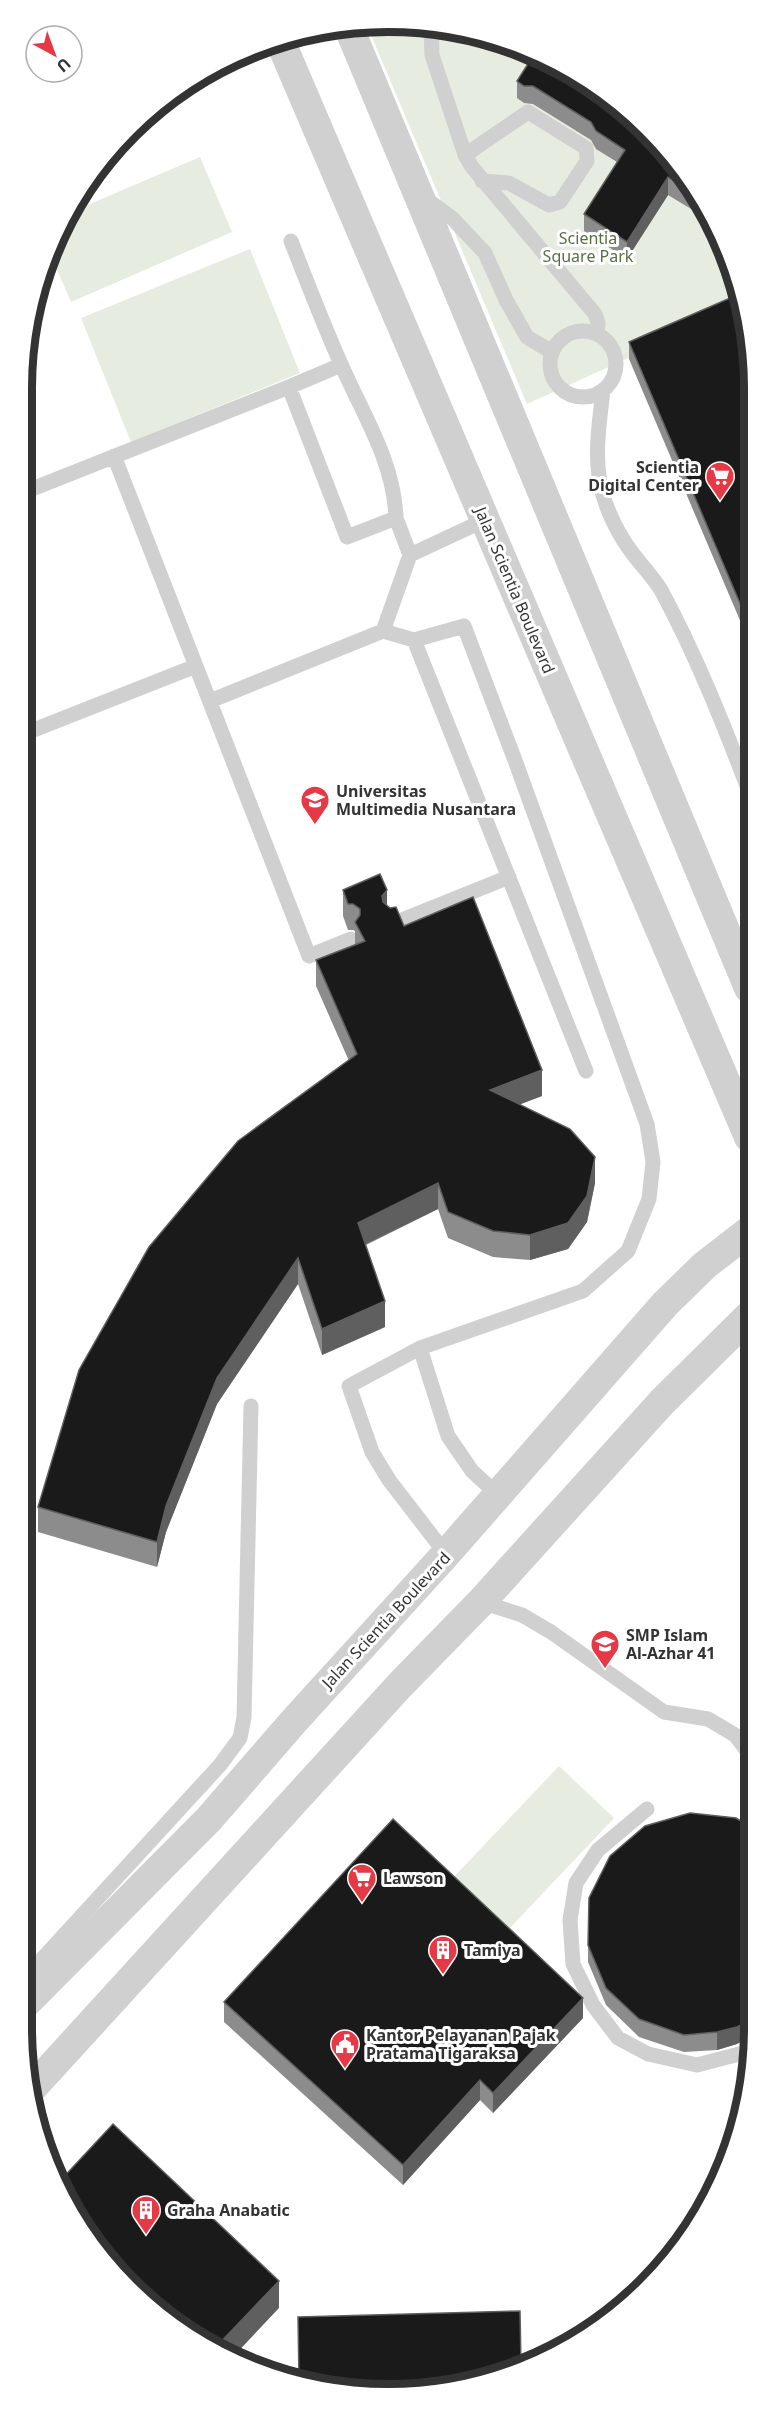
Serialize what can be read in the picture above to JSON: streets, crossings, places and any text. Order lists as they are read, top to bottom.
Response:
{
  "streets": {
    "street": ["Jalan Scientia Boulevard"]
  },
  "parks": ["Scientia Square Park"],
  "places": {
    "supermarket": ["Scientia Digital Center", "Lawson"],
    "school or university": ["Universitas Multimedia Nusantara", "SMP Islam Al-Azhar 41"],
    "building": ["Tamiya", "Graha Anabatic"],
    "public building": ["Kantor Pelayanan Pajak Pratama Tigaraksa"]
  },
  "north": "bottom right"
}
